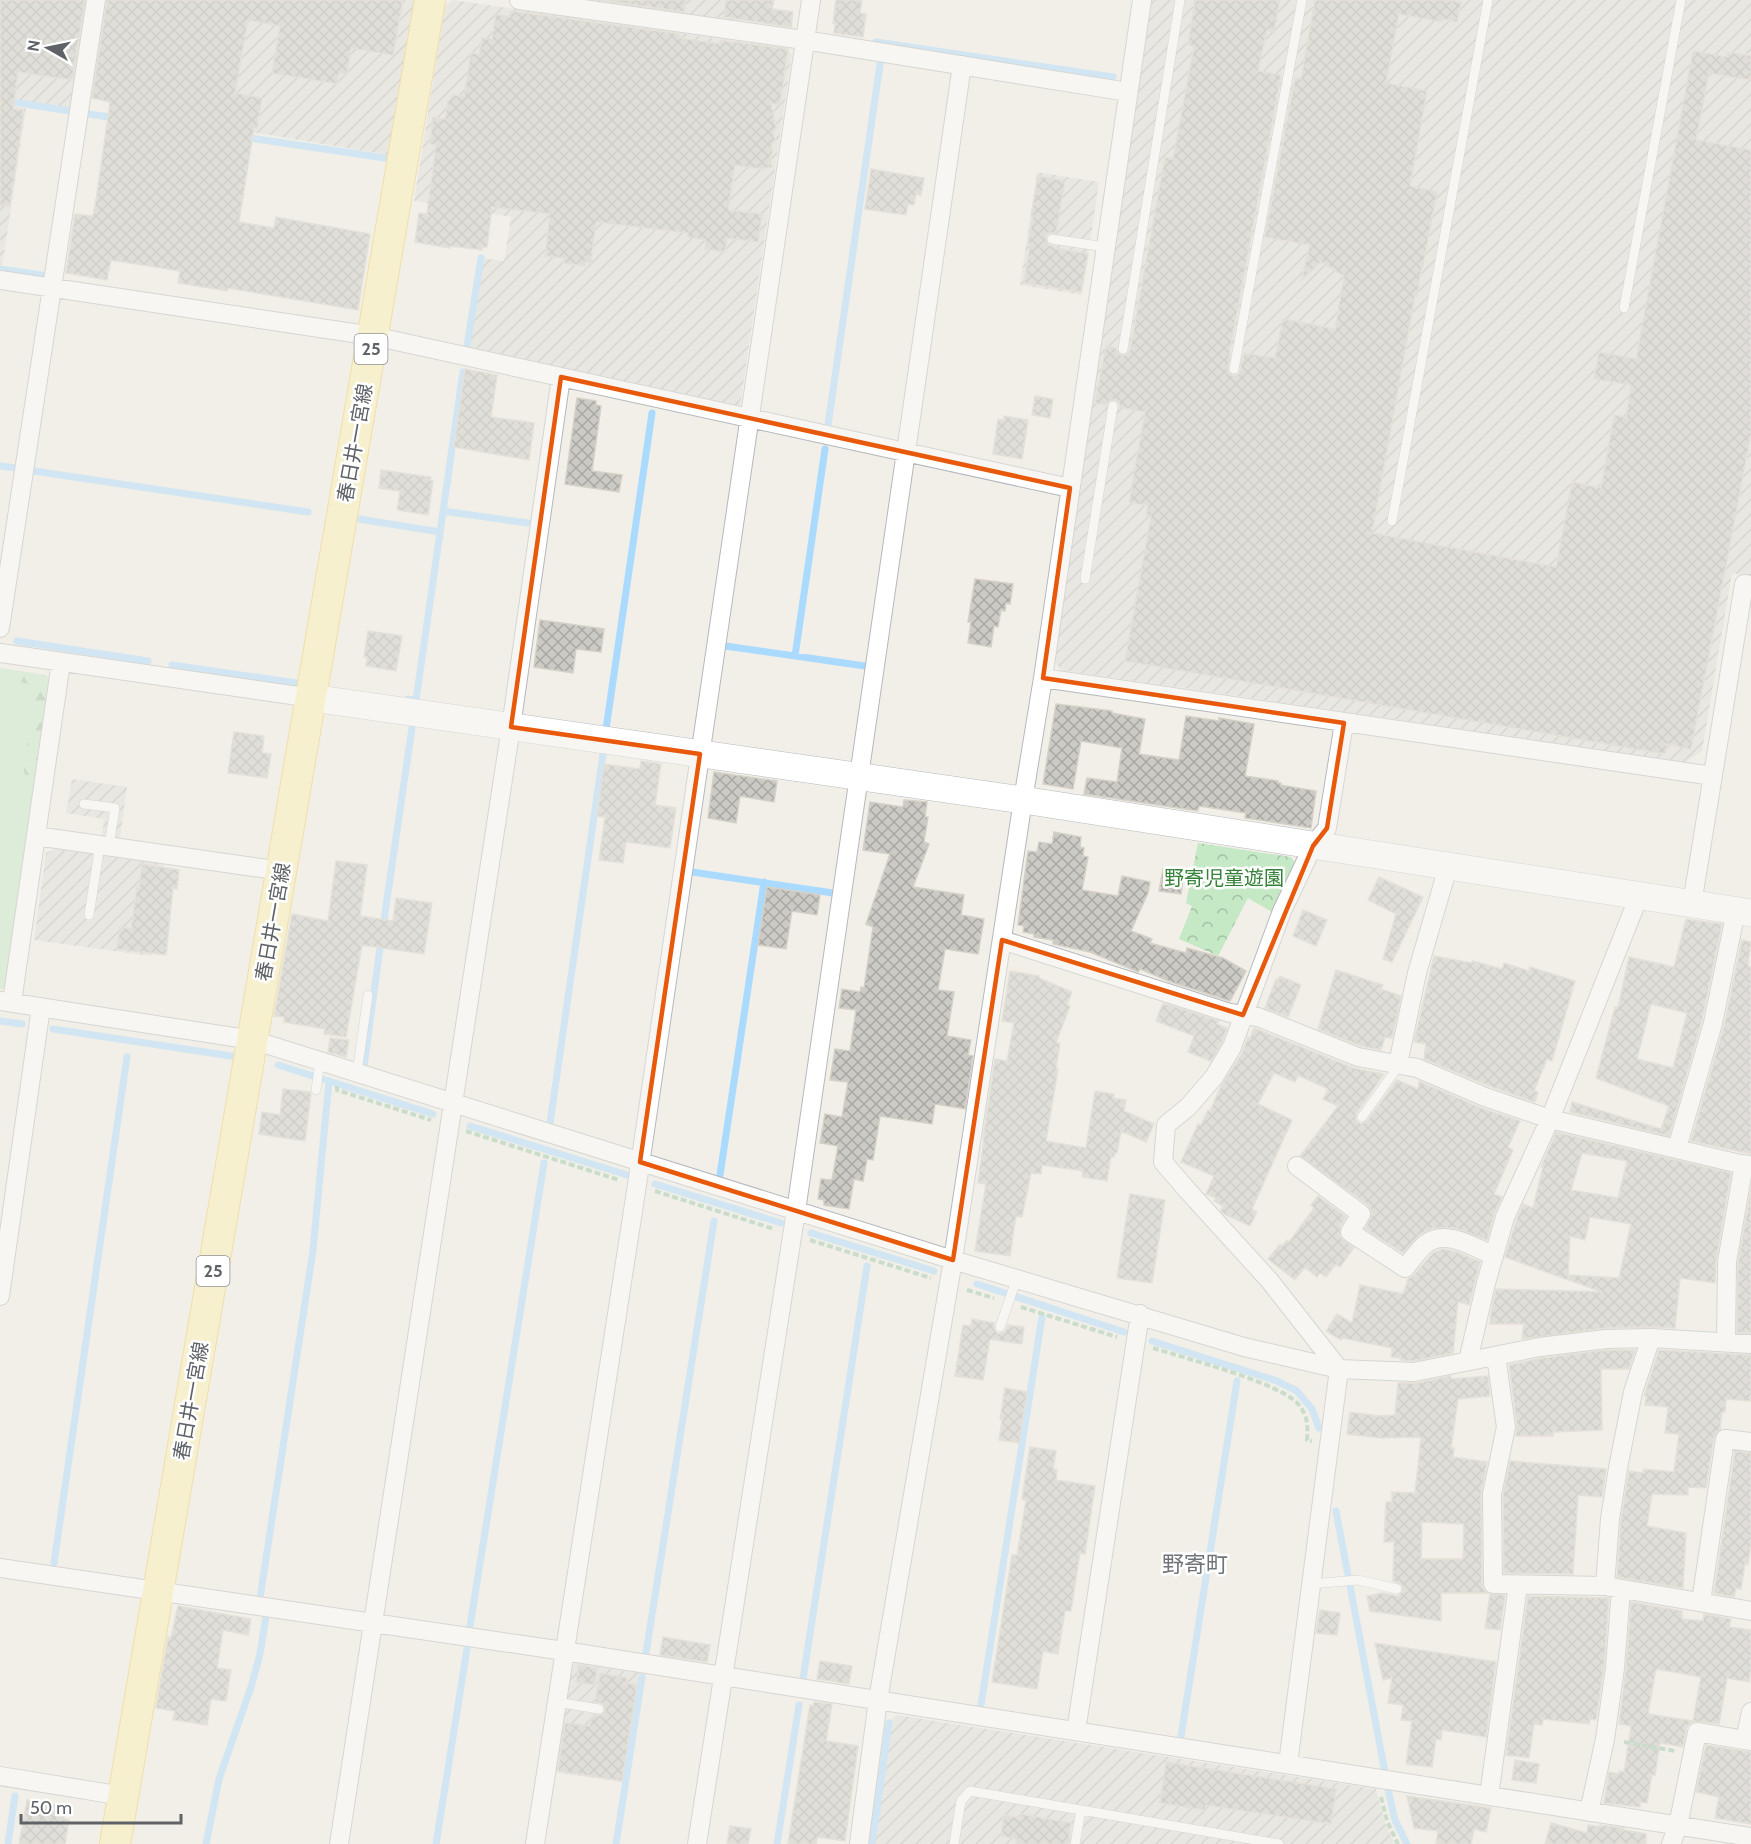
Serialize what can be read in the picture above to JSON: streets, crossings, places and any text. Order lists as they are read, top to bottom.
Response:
{
  "streets": {
    "main road": ["25", "春日井一宮線"]
  },
  "districts": ["野寄町"],
  "parks": ["野寄児童遊園"],
  "scale_bar": "50 m",
  "north": "left"
}
